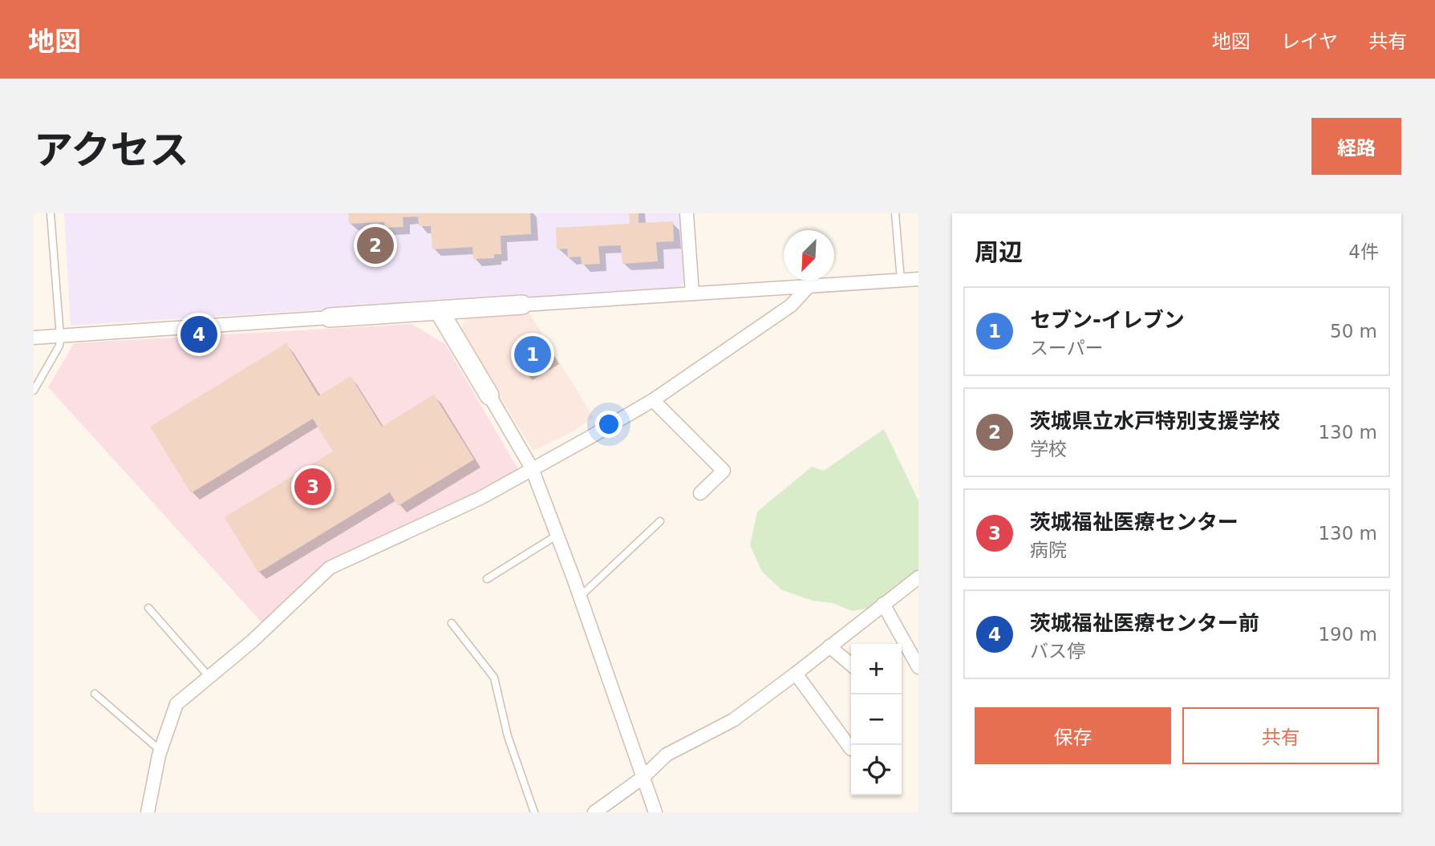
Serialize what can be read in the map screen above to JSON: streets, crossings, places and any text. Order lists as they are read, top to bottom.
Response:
{
  "north": "bottom left",
  "page": {
    "header": "地図",
    "nav": ["地図", "レイヤ", "共有"],
    "title": "アクセス",
    "buttons": [
      "経路",
      ["保存", "共有"]
    ],
    "heading": ["周辺", "4件"],
    "pins": [
      "2",
      "4",
      "1",
      "3"
    ],
    "list": [
      {
        "mark": "1",
        "name": "セブン-イレブン",
        "note": "スーパー",
        "value": "50 m"
      },
      {
        "mark": "2",
        "name": "茨城県立水戸特別支援学校",
        "note": "学校",
        "value": "130 m"
      },
      {
        "mark": "3",
        "name": "茨城福祉医療センター",
        "note": "病院",
        "value": "130 m"
      },
      {
        "mark": "4",
        "name": "茨城福祉医療センター前",
        "note": "バス停",
        "value": "190 m"
      }
    ],
    "map_buttons": ["+", "−"]
  }
}
